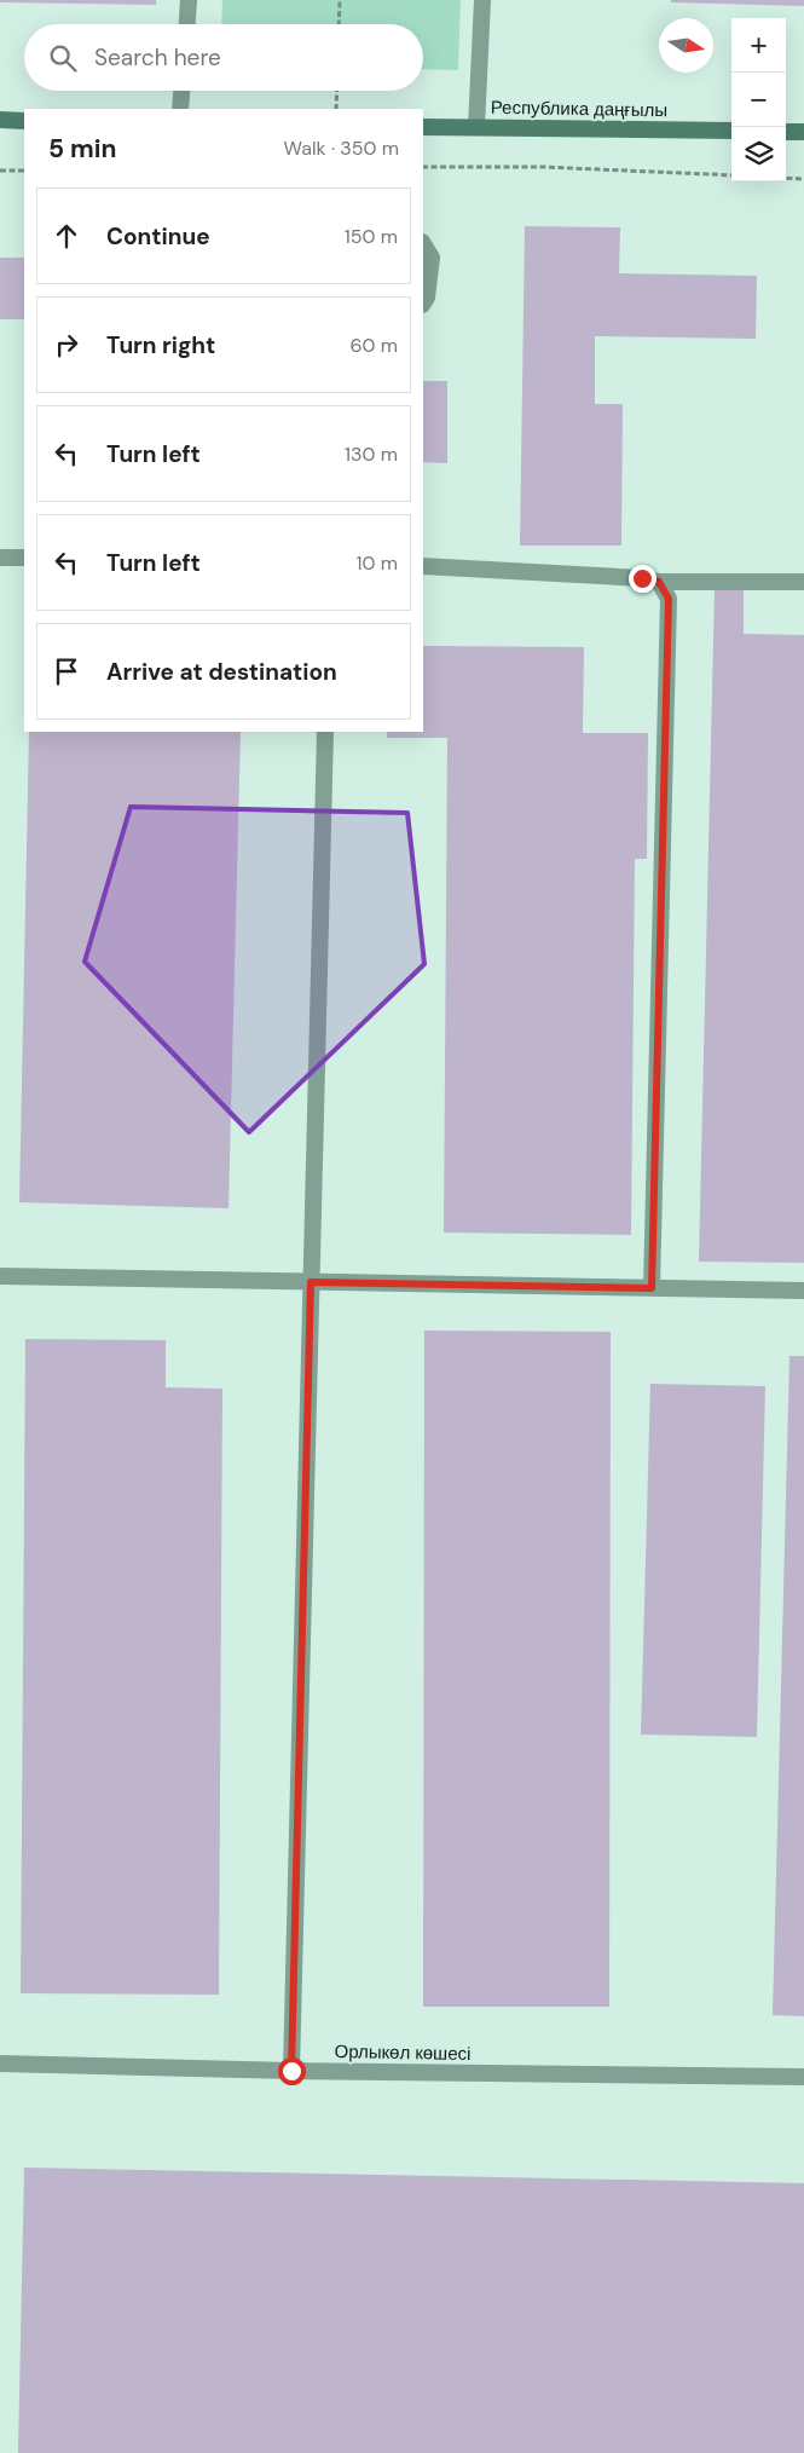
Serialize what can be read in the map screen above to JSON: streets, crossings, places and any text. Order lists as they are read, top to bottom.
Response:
{
  "streets": {
    "main road": ["Республика даңғылы"],
    "street": ["Орлыкөл көшесі"]
  },
  "north": "right",
  "page": {
    "map_buttons": ["+", "−"],
    "search": "Search here",
    "heading": ["5 min", "Walk · 350 m"],
    "list": [
      ["Continue", "150 m"],
      ["Turn right", "60 m"],
      ["Turn left", "130 m"],
      ["Turn left", "10 m"],
      "Arrive at destination"
    ]
  }
}
